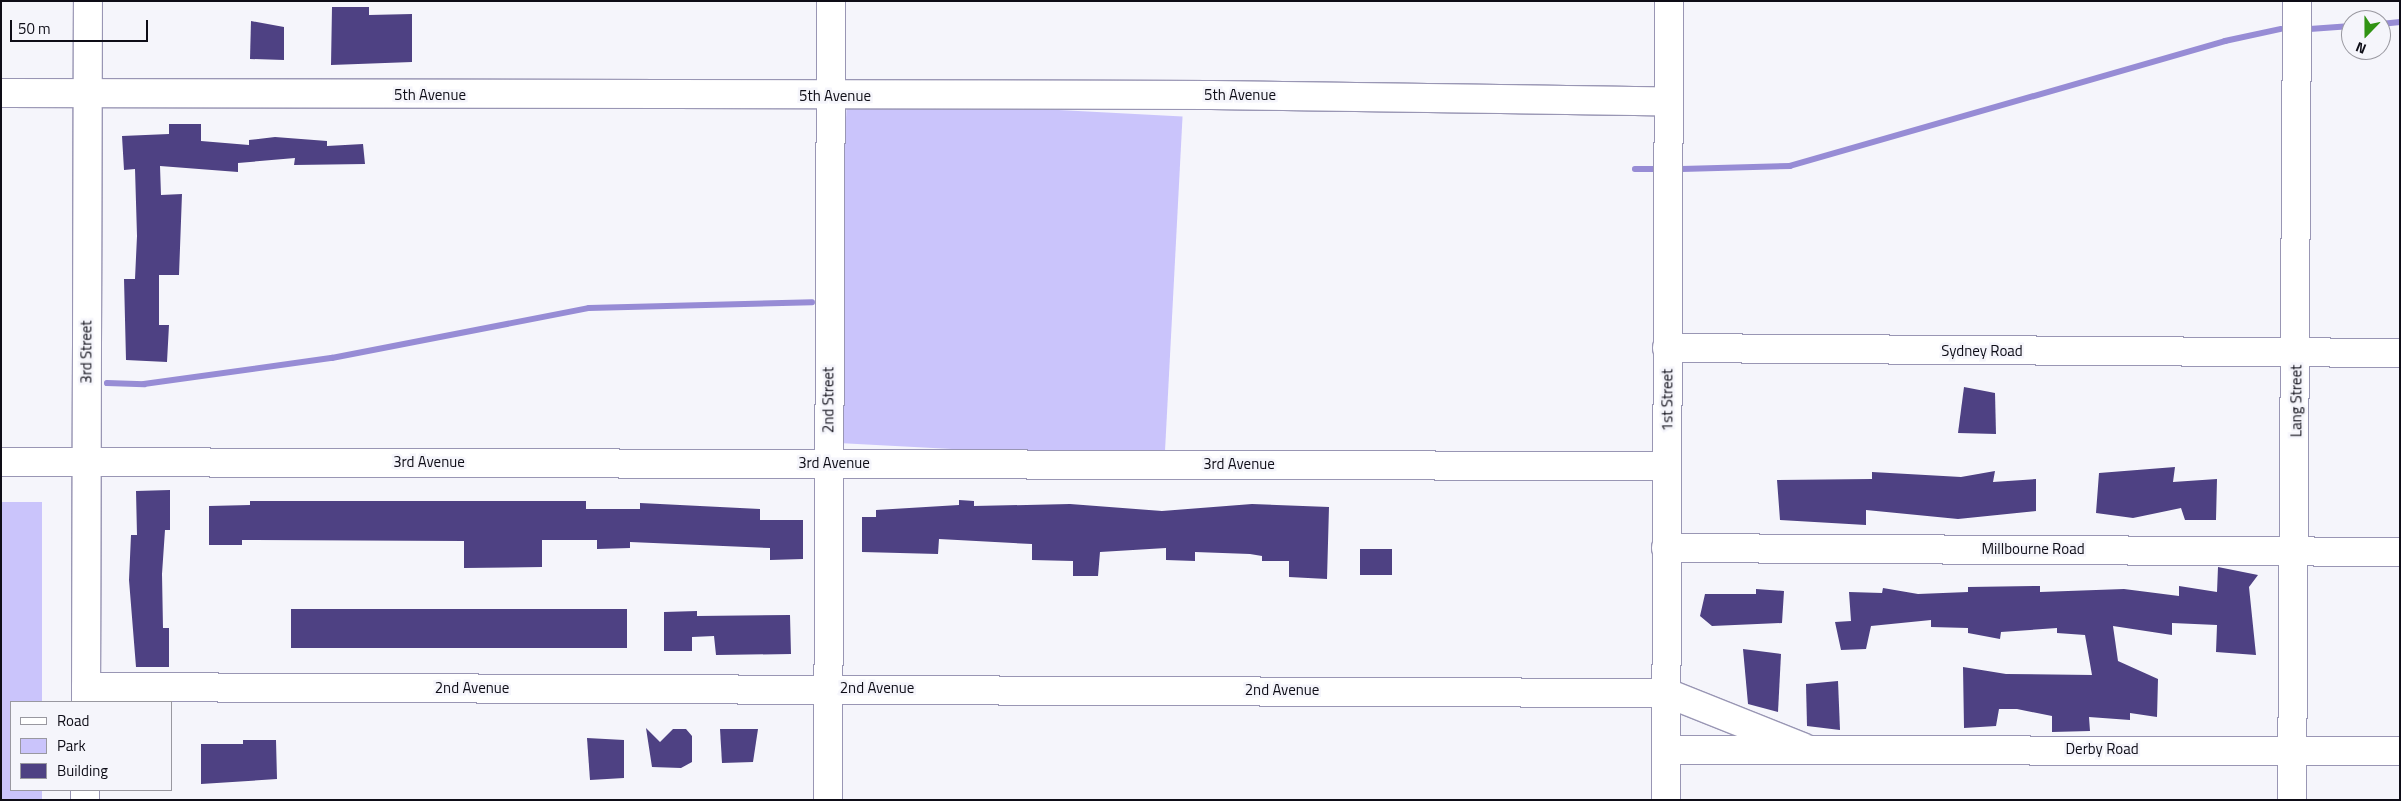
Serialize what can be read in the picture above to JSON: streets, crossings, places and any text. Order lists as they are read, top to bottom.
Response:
{
  "streets": {
    "street": [
      "5th Avenue",
      "Sydney Road",
      "3rd Street",
      "2nd Street",
      "1st Street",
      "Lang Street",
      "3rd Avenue",
      "Millbourne Road",
      "2nd Avenue",
      "Derby Road"
    ]
  },
  "crossings": [
    ["5th Avenue", "3rd Street"],
    ["5th Avenue", "2nd Street"],
    ["5th Avenue", "1st Street"],
    ["Sydney Road", "1st Street"],
    ["Sydney Road", "Lang Street"],
    ["3rd Street", "3rd Avenue"],
    ["3rd Street", "2nd Avenue"],
    ["2nd Street", "3rd Avenue"],
    ["2nd Street", "2nd Avenue"],
    ["1st Street", "3rd Avenue"],
    ["1st Street", "Millbourne Road"],
    ["1st Street", "2nd Avenue"],
    ["1st Street", "Derby Road"],
    ["Lang Street", "Millbourne Road"],
    ["Lang Street", "Derby Road"],
    ["2nd Avenue", "Derby Road"]
  ],
  "legend": ["Road", "Park", "Building"],
  "scale_bar": "50 m",
  "north": "bottom"
}
